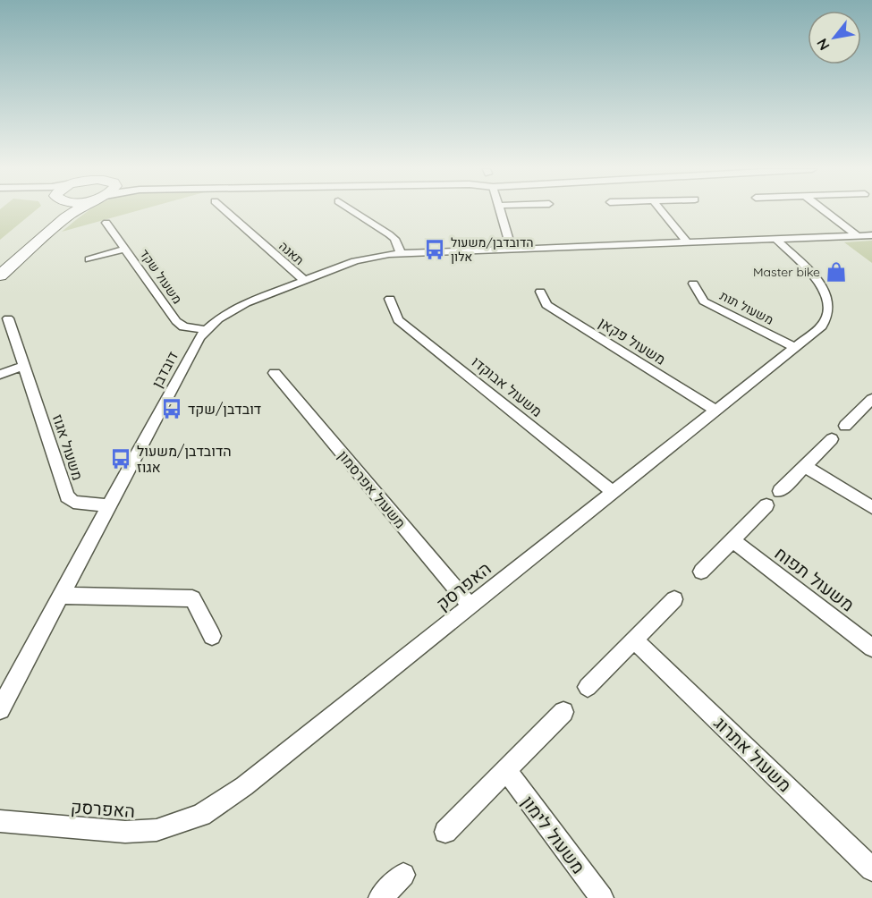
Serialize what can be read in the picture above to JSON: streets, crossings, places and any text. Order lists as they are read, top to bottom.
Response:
{
  "streets": {
    "street": [
      "תאנה",
      "משעול שקד",
      "משעול תות",
      "משעול פקאן",
      "דובדבן",
      "משעול אבוקדו",
      "משעול אגוז",
      "משעול אפרסמון",
      "משעול תפוח",
      "האפרסק",
      "משעול אתרוג",
      "משעול לימון"
    ]
  },
  "crossings": [
    ["תאנה", "דובדבן"],
    ["משעול שקד", "דובדבן"],
    ["משעול תות", "האפרסק"],
    ["משעול פקאן", "האפרסק"],
    ["דובדבן", "משעול אגוז"],
    ["דובדבן", "האפרסק"],
    ["משעול אבוקדו", "האפרסק"],
    ["משעול אפרסמון", "האפרסק"]
  ],
  "places": {
    "bus stop": ["הדובדבן/משעול אלון", "דובדבן/שקד", "הדובדבן/משעול אגוז"],
    "shop": ["Master bike"]
  },
  "north": "bottom left"
}
